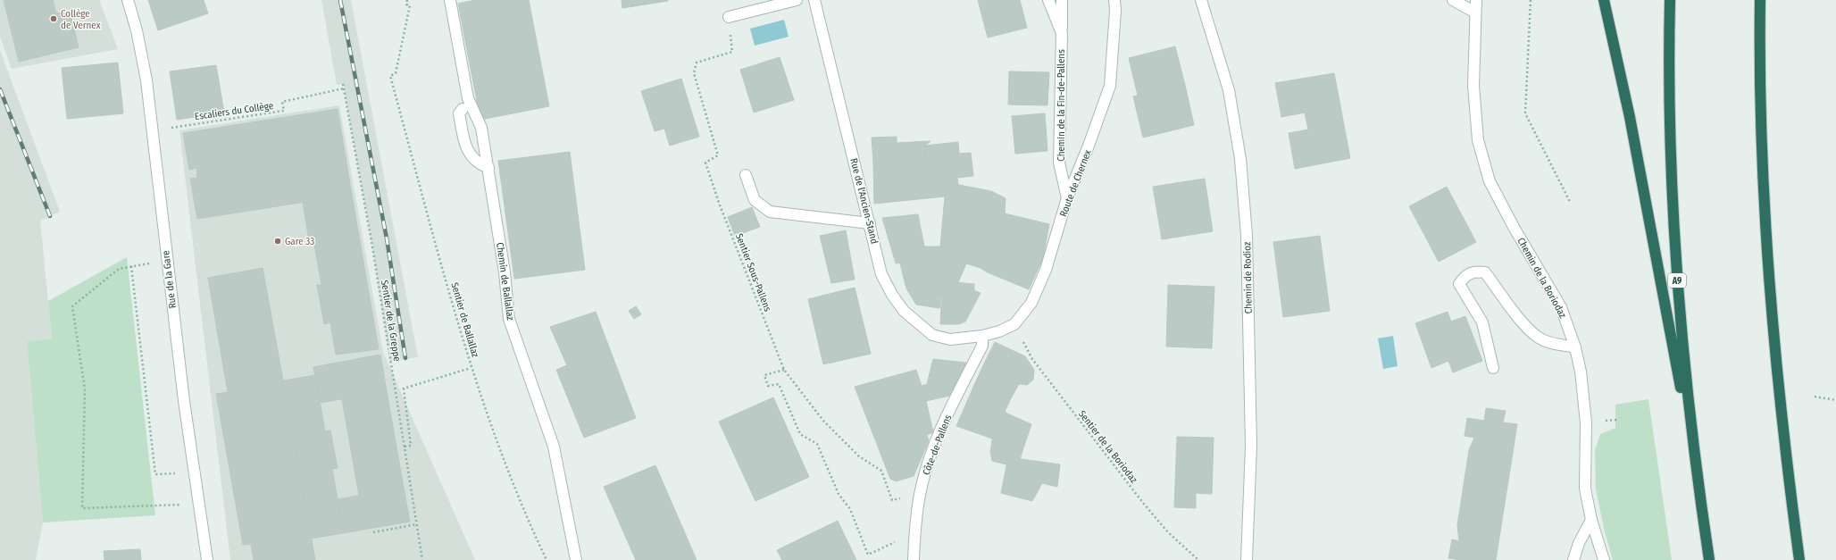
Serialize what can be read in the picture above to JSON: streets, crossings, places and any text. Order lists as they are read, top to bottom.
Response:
{
  "streets": {
    "highway": ["A9"],
    "street": [
      "Chemin de la Fin-de-Pallens",
      "Route de Chernex",
      "Rue de l'Ancien-Stand",
      "Chemin de Rodioz",
      "Chemin de la Boriodaz",
      "Rue de la Gare",
      "Chemin de Ballallaz",
      "Côte-de-Pallens"
    ],
    "path": [
      "Escaliers du Collège",
      "Sentier Sous-Pallens",
      "Sentier de Ballallaz",
      "Sentier de la Greppe",
      "Sentier de la Boriodaz"
    ]
  },
  "crossings": [
    ["Chemin de la Fin-de-Pallens", "Route de Chernex"],
    ["Escaliers du Collège", "Sentier de la Greppe"],
    ["Route de Chernex", "Rue de l'Ancien-Stand"],
    ["Route de Chernex", "Côte-de-Pallens"],
    ["Rue de l'Ancien-Stand", "Côte-de-Pallens"],
    ["Sentier Sous-Pallens", "Côte-de-Pallens"]
  ],
  "places": ["Collège de Vernex", "Gare 33"]
}
